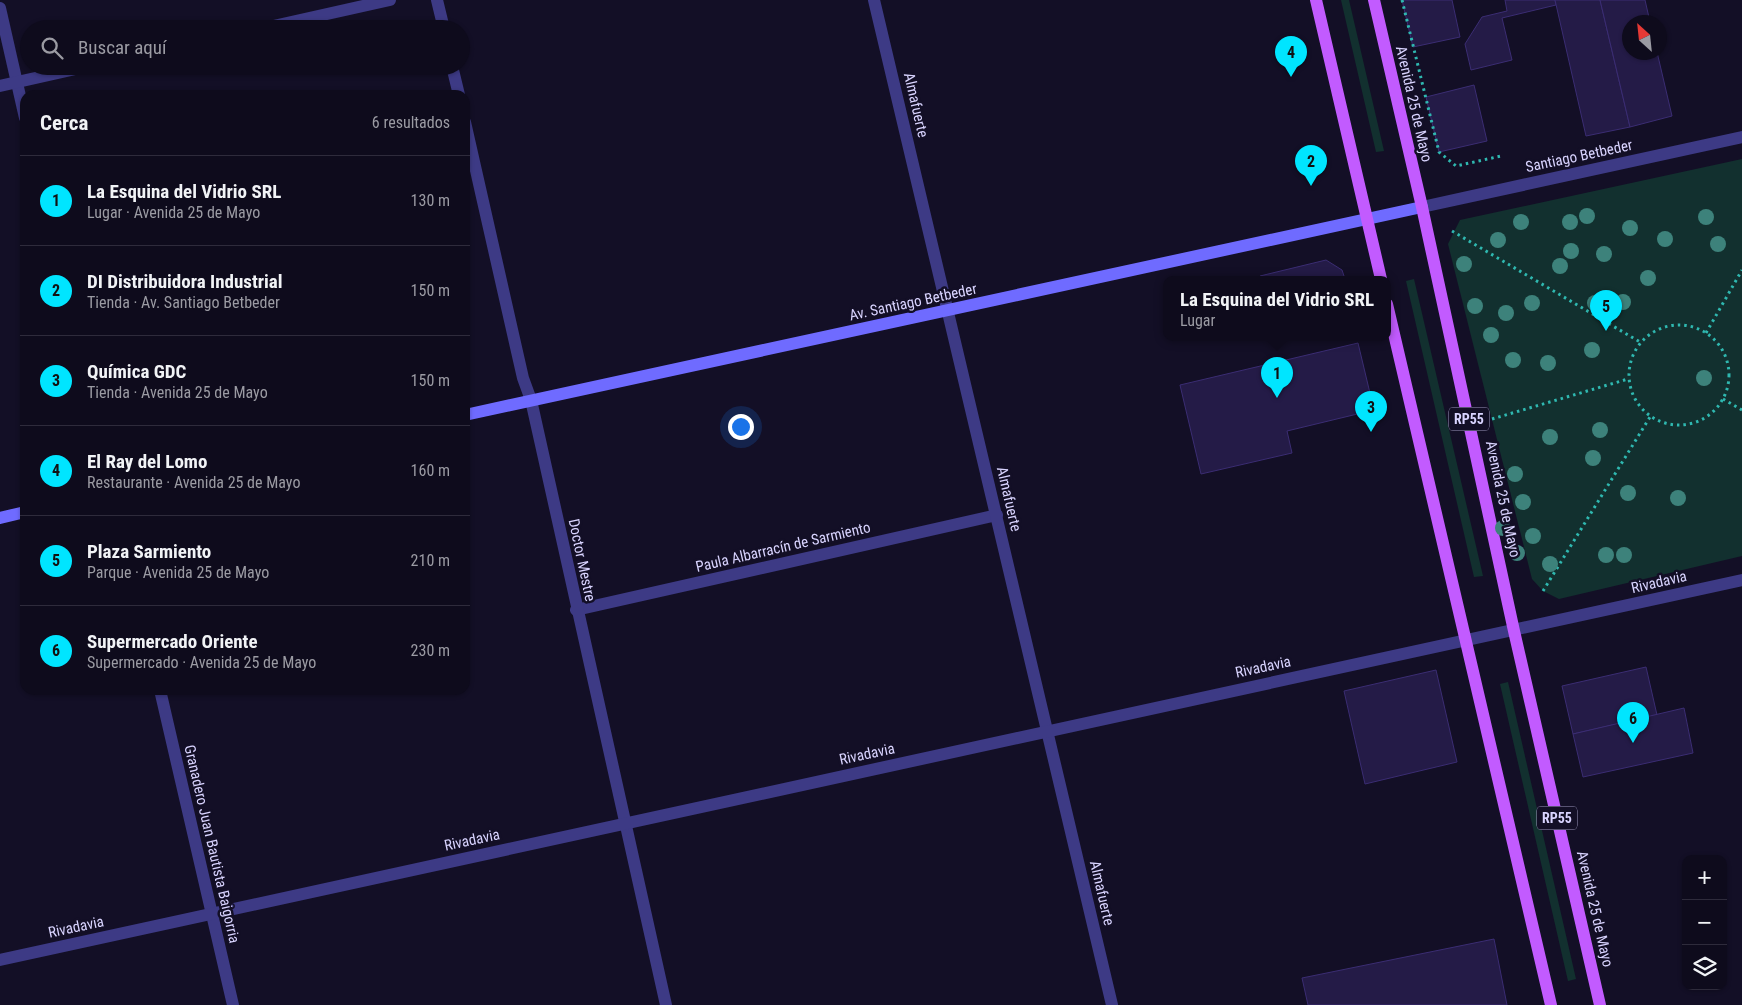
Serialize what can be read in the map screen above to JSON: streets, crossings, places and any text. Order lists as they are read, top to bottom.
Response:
{
  "streets": {
    "main road": ["Avenida 25 de Mayo", "Av. Santiago Betbeder", "RP55"],
    "street": [
      "Almafuerte",
      "Santiago Betbeder",
      "Paula Albarracín de Sarmiento",
      "Doctor Mestre",
      "Rivadavia",
      "Granadero Juan Bautista Baigorria"
    ]
  },
  "crossings": [
    ["Avenida 25 de Mayo", "Santiago Betbeder"],
    ["Avenida 25 de Mayo", "Av. Santiago Betbeder"],
    ["Avenida 25 de Mayo", "Rivadavia"],
    ["Almafuerte", "Av. Santiago Betbeder"],
    ["Almafuerte", "Paula Albarracín de Sarmiento"],
    ["Almafuerte", "Rivadavia"],
    ["Santiago Betbeder", "Av. Santiago Betbeder"],
    ["Av. Santiago Betbeder", "Doctor Mestre"],
    ["Paula Albarracín de Sarmiento", "Doctor Mestre"],
    ["Doctor Mestre", "Rivadavia"],
    ["Rivadavia", "Granadero Juan Bautista Baigorria"]
  ],
  "north": "top left",
  "page": {
    "search": "Buscar aquí",
    "pins": [
      "4",
      "2",
      "5",
      "1",
      "3",
      "6"
    ],
    "heading": ["Cerca", "6 resultados"],
    "list": [
      {
        "mark": "1",
        "name": "La Esquina del Vidrio SRL",
        "note": "Lugar · Avenida 25 de Mayo",
        "value": "130 m"
      },
      {
        "mark": "2",
        "name": "DI Distribuidora Industrial",
        "note": "Tienda · Av. Santiago Betbeder",
        "value": "150 m"
      },
      {
        "mark": "3",
        "name": "Química GDC",
        "note": "Tienda · Avenida 25 de Mayo",
        "value": "150 m"
      },
      {
        "mark": "4",
        "name": "El Ray del Lomo",
        "note": "Restaurante · Avenida 25 de Mayo",
        "value": "160 m"
      },
      {
        "mark": "5",
        "name": "Plaza Sarmiento",
        "note": "Parque · Avenida 25 de Mayo",
        "value": "210 m"
      },
      {
        "mark": "6",
        "name": "Supermercado Oriente",
        "note": "Supermercado · Avenida 25 de Mayo",
        "value": "230 m"
      }
    ],
    "popup": ["La Esquina del Vidrio SRL", "Lugar"],
    "map_buttons": ["+", "−"]
  }
}
